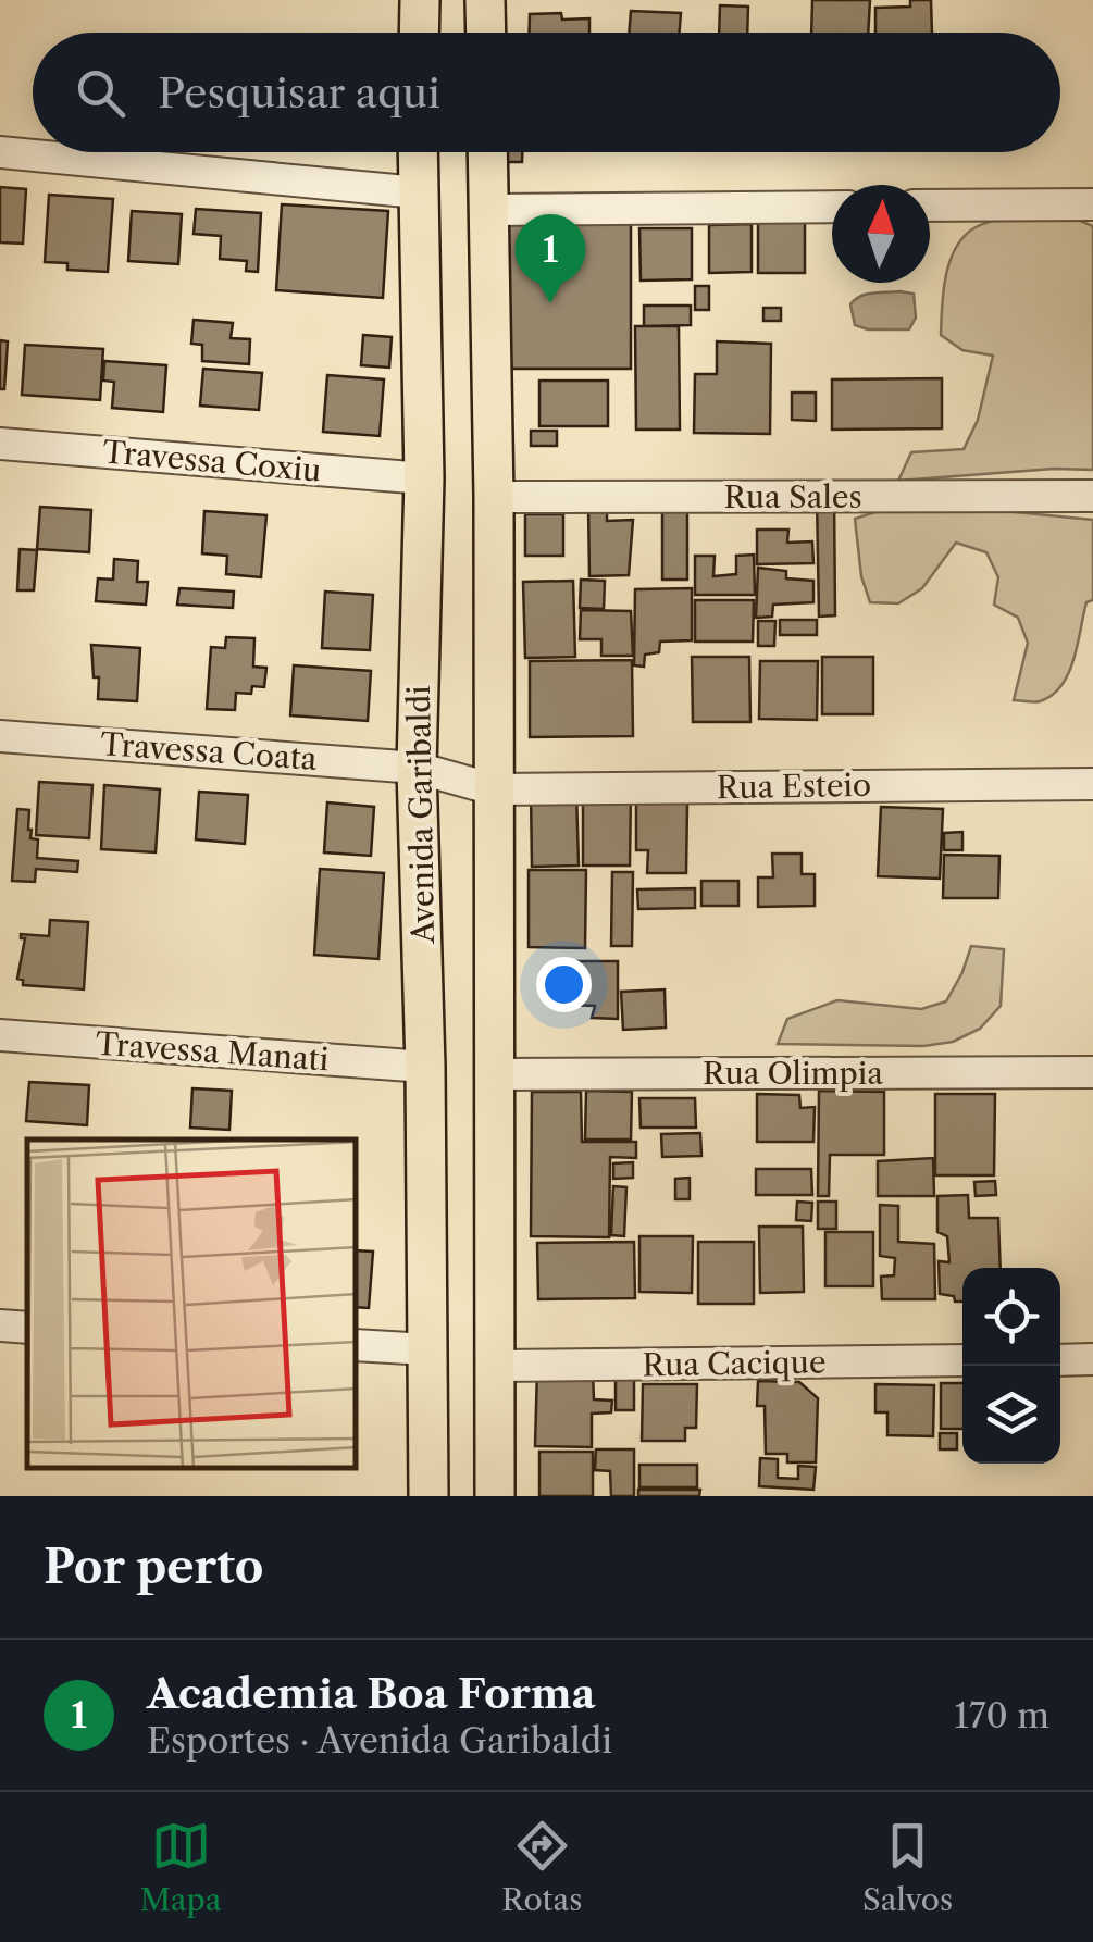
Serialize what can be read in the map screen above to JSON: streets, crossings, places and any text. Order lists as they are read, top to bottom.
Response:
{
  "streets": {
    "main road": ["Avenida Garibaldi"],
    "street": [
      "Travessa Coxiu",
      "Rua Sales",
      "Travessa Coata",
      "Rua Esteio",
      "Travessa Manati",
      "Rua Olimpia",
      "Rua Cacique"
    ]
  },
  "crossings": [
    ["Travessa Coxiu", "Avenida Garibaldi"],
    ["Travessa Coata", "Rua Esteio"],
    ["Travessa Coata", "Avenida Garibaldi"],
    ["Avenida Garibaldi", "Travessa Manati"]
  ],
  "north": "top",
  "page": {
    "search": "Pesquisar aqui",
    "pins": "1",
    "heading": "Por perto",
    "list": [
      {
        "mark": "1",
        "name": "Academia Boa Forma",
        "note": "Esportes · Avenida Garibaldi",
        "value": "170 m"
      }
    ],
    "nav": ["Mapa", "Rotas", "Salvos"]
  }
}
